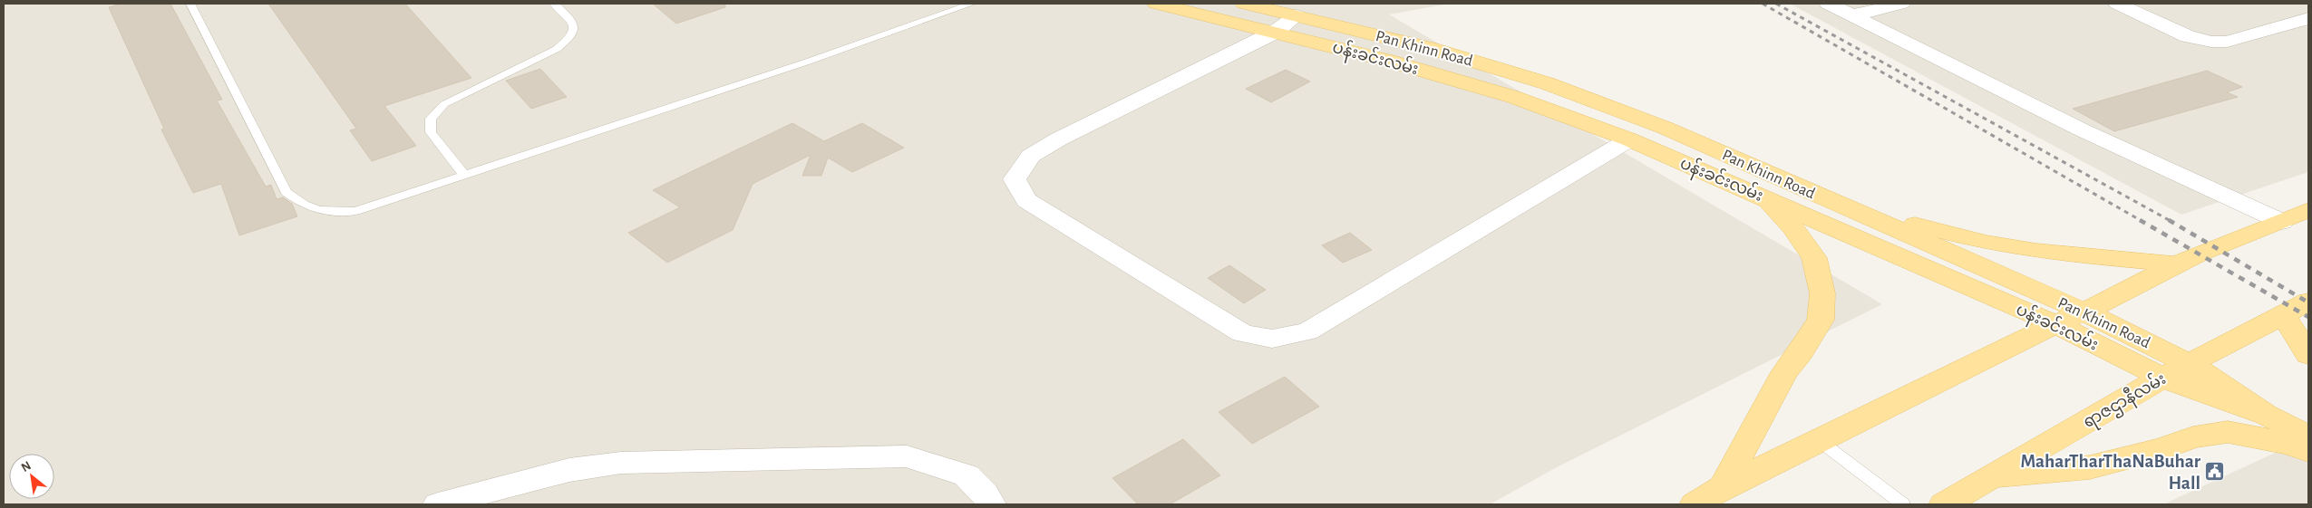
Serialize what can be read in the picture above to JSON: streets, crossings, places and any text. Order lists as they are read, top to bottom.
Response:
{
  "streets": {
    "main road": ["Pan Khinn Road", "ပန်းခင်းလမ်း", "ရာဇဌာနီလမ်း"]
  },
  "crossings": [
    ["Pan Khinn Road", "ပန်းခင်းလမ်း"],
    ["Pan Khinn Road", "ရာဇဌာနီလမ်း"],
    ["ပန်းခင်းလမ်း", "ရာဇဌာနီလမ်း"]
  ],
  "places": {
    "public building": ["MaharTharThaNaBuhar Hall"]
  },
  "north": "top left"
}
